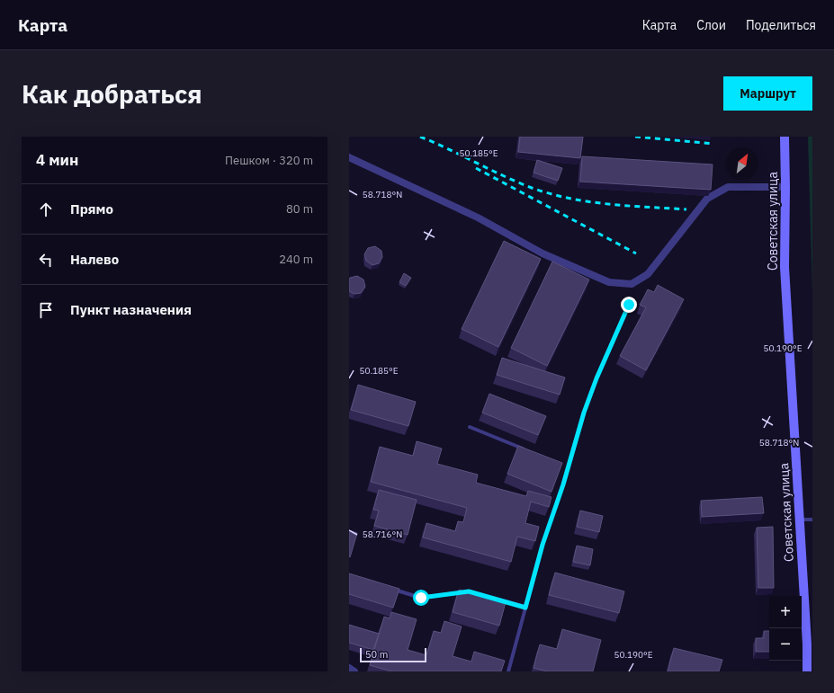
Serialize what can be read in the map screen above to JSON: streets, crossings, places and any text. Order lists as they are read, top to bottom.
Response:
{
  "streets": {
    "main road": ["Советская улица"]
  },
  "scale_bar": "50 m",
  "north": "top right",
  "page": {
    "header": "Карта",
    "nav": ["Карта", "Слои", "Поделиться"],
    "buttons": "Маршрут",
    "title": "Как добраться",
    "heading": ["4 мин", "Пешком · 320 m"],
    "list": [
      ["Прямо", "80 m"],
      ["Налево", "240 m"],
      "Пункт назначения"
    ],
    "map_buttons": ["+", "−"],
    "scale": "50 m"
  },
  "coordinates": [
    "50.185°E",
    "58.718°N",
    "50.190°E",
    "58.716°N"
  ]
}
